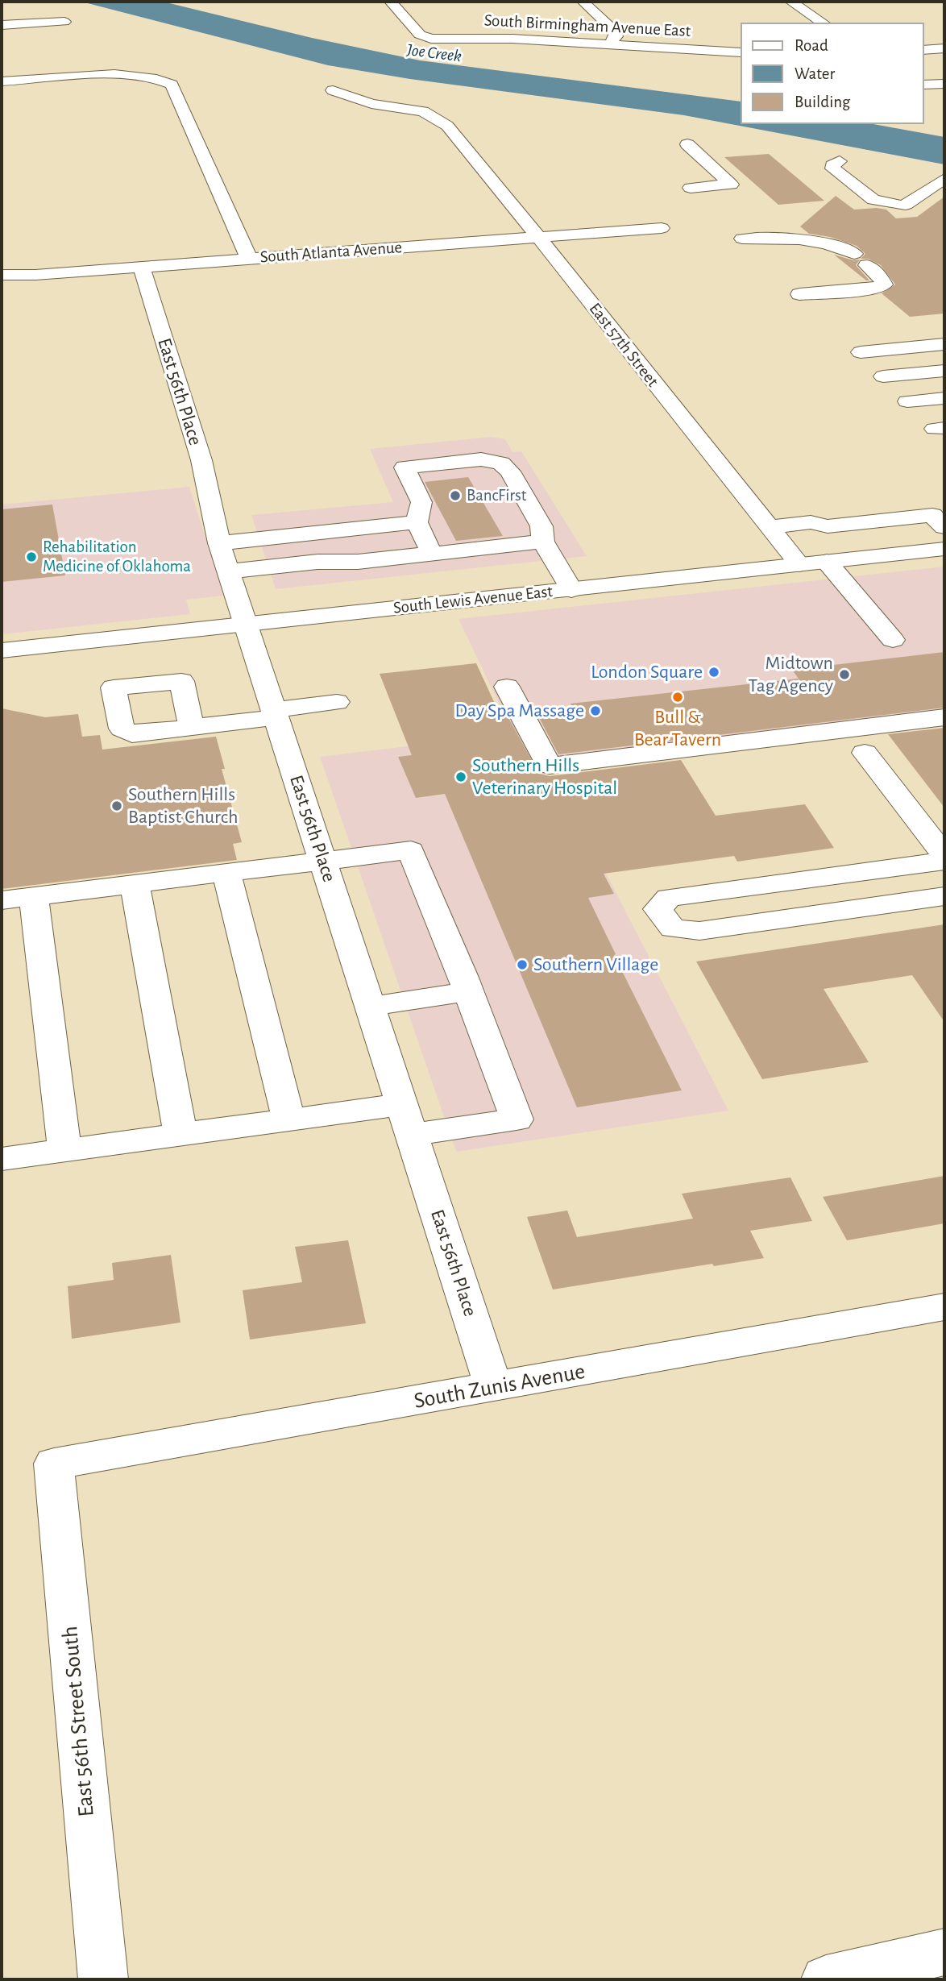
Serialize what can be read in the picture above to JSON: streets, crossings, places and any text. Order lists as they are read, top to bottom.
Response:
{
  "streets": {
    "street": [
      "South Birmingham Avenue East",
      "South Atlanta Avenue",
      "East 57th Street",
      "East 56th Place",
      "South Lewis Avenue East",
      "South Zunis Avenue",
      "East 56th Street South"
    ]
  },
  "crossings": [
    ["South Atlanta Avenue", "East 57th Street"],
    ["South Atlanta Avenue", "East 56th Place"],
    ["East 57th Street", "South Lewis Avenue East"],
    ["East 56th Place", "South Lewis Avenue East"],
    ["East 56th Place", "South Zunis Avenue"],
    ["South Zunis Avenue", "East 56th Street South"]
  ],
  "water": ["Joe Creek"],
  "places": [
    "BancFirst",
    "Rehabilitation Medicine of Oklahoma",
    "London Square",
    "Midtown Tag Agency",
    "Bull & Bear Tavern",
    "Day Spa Massage",
    "Southern Hills Veterinary Hospital",
    "Southern Hills Baptist Church",
    "Southern Village"
  ],
  "legend": ["Road", "Water", "Building"]
}
